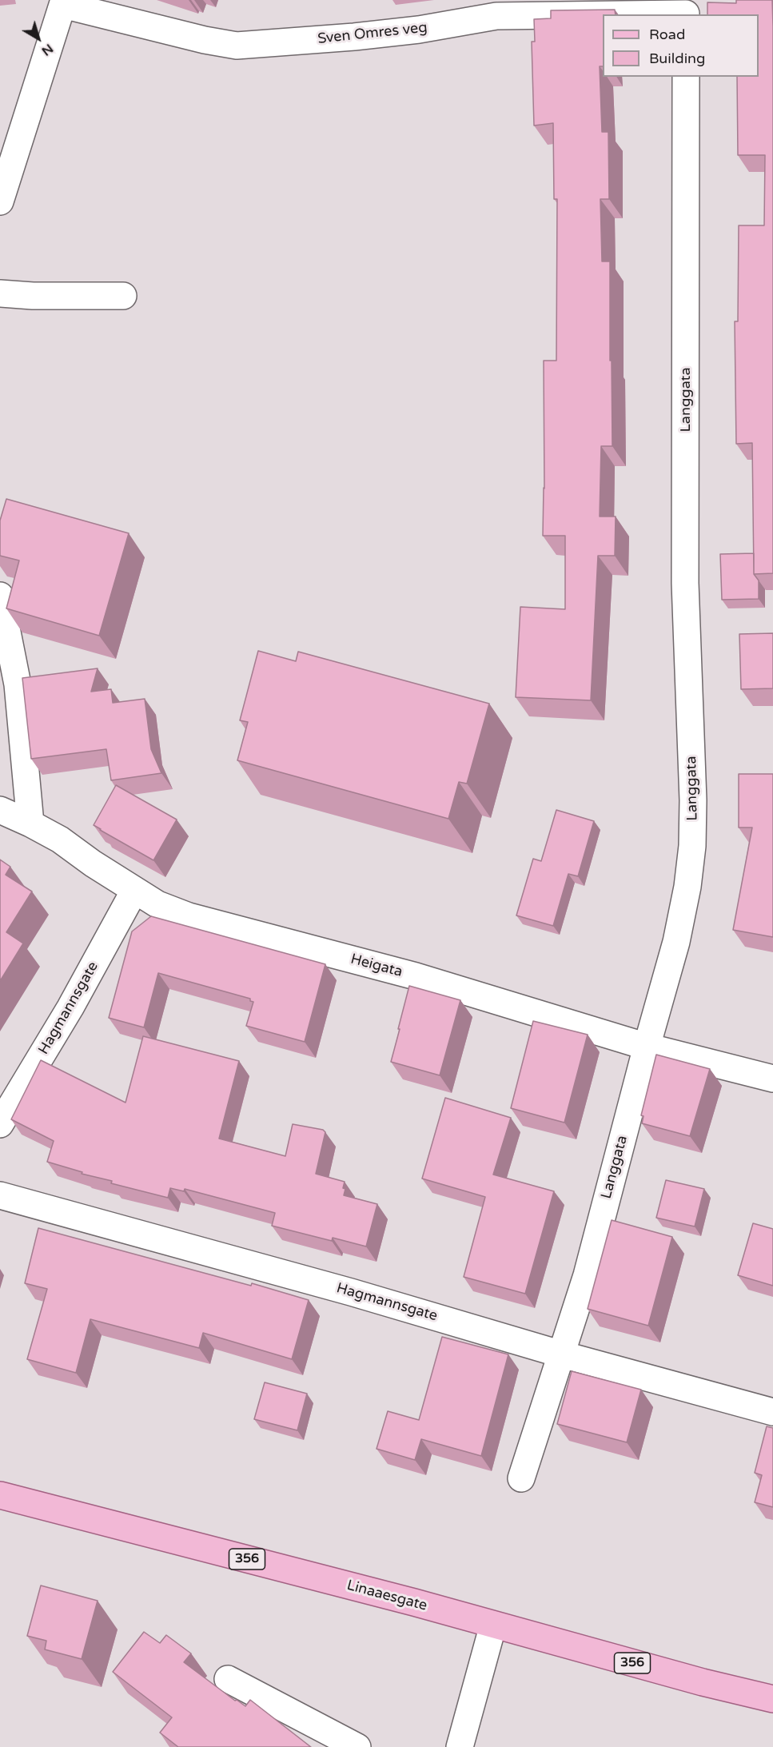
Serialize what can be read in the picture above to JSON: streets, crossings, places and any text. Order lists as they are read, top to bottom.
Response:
{
  "streets": {
    "main road": ["356", "Linaaesgate"],
    "street": [
      "Sven Omres veg",
      "Langgata",
      "Heigata",
      "Hagmannsgate"
    ]
  },
  "crossings": [
    ["Langgata", "Heigata"],
    ["Langgata", "Hagmannsgate"],
    ["Heigata", "Hagmannsgate"]
  ],
  "legend": ["Road", "Building"],
  "north": "bottom right"
}
